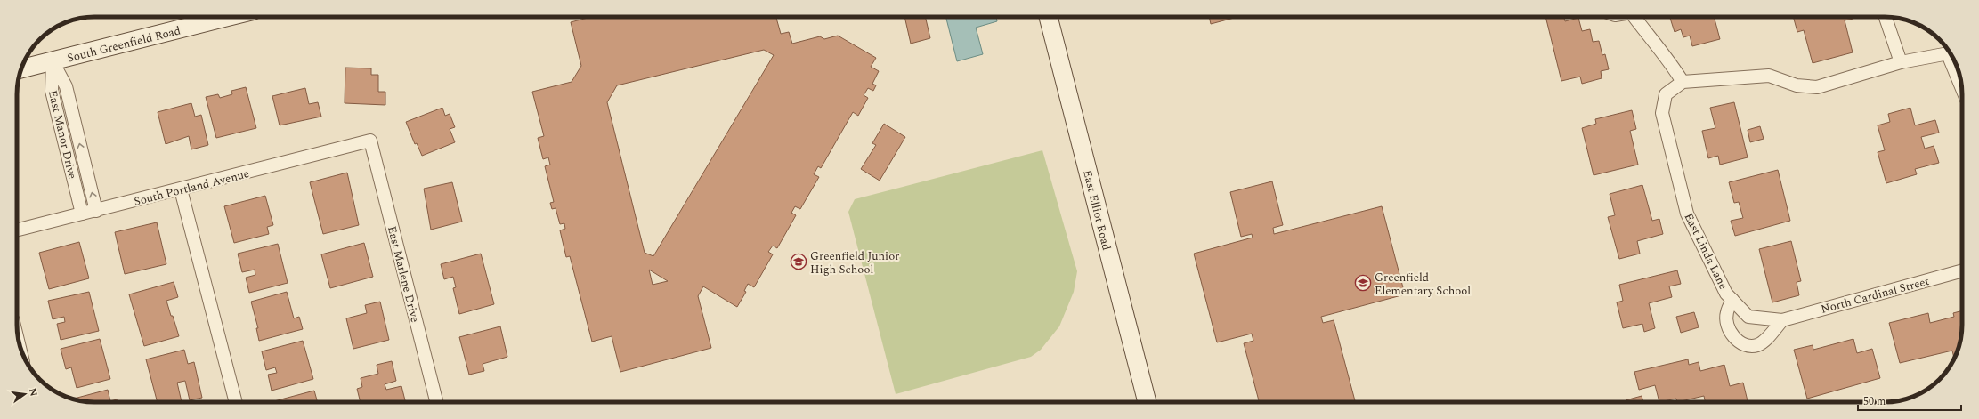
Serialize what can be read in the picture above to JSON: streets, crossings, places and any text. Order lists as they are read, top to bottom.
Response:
{
  "streets": {
    "main road": ["South Greenfield Road", "East Elliot Road"],
    "street": [
      "East Manor Drive",
      "South Portland Avenue",
      "East Linda Lane",
      "East Marlene Drive",
      "North Cardinal Street"
    ]
  },
  "crossings": [
    ["South Greenfield Road", "East Manor Drive"],
    ["East Manor Drive", "South Portland Avenue"],
    ["South Portland Avenue", "East Marlene Drive"],
    ["East Linda Lane", "North Cardinal Street"]
  ],
  "places": {
    "school or university": ["Greenfield Junior High School", "Greenfield Elementary School"]
  },
  "scale_bar": "50 m",
  "north": "right"
}
